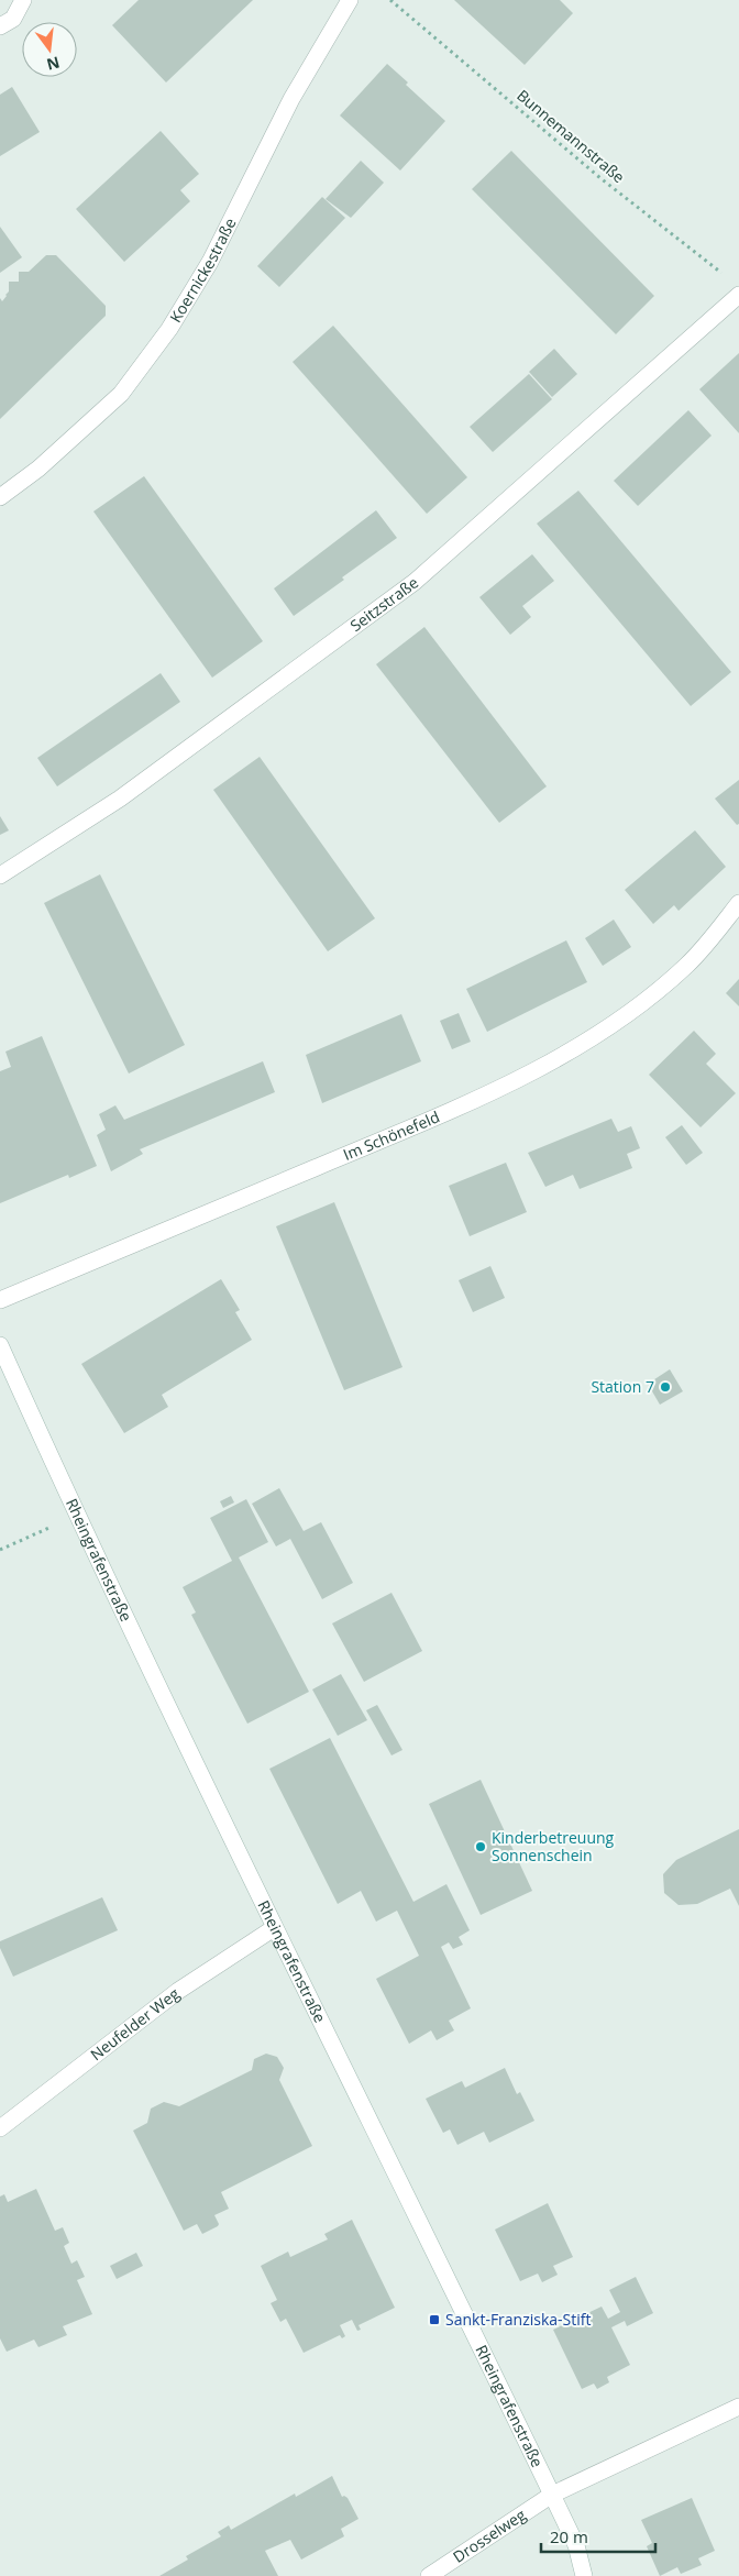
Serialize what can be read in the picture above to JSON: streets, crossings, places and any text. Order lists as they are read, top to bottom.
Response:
{
  "streets": {
    "street": [
      "Koernickestraße",
      "Seitzstraße",
      "Im Schönefeld",
      "Rheingrafenstraße",
      "Neufelder Weg",
      "Drosselweg"
    ],
    "path": ["Bunnemannstraße"]
  },
  "crossings": [
    ["Rheingrafenstraße", "Neufelder Weg"],
    ["Rheingrafenstraße", "Drosselweg"]
  ],
  "places": {
    "other": ["Station 7", "Kinderbetreuung Sonnenschein"],
    "transit": ["Sankt-Franziska-Stift"]
  },
  "scale_bar": "20 m",
  "north": "bottom"
}
